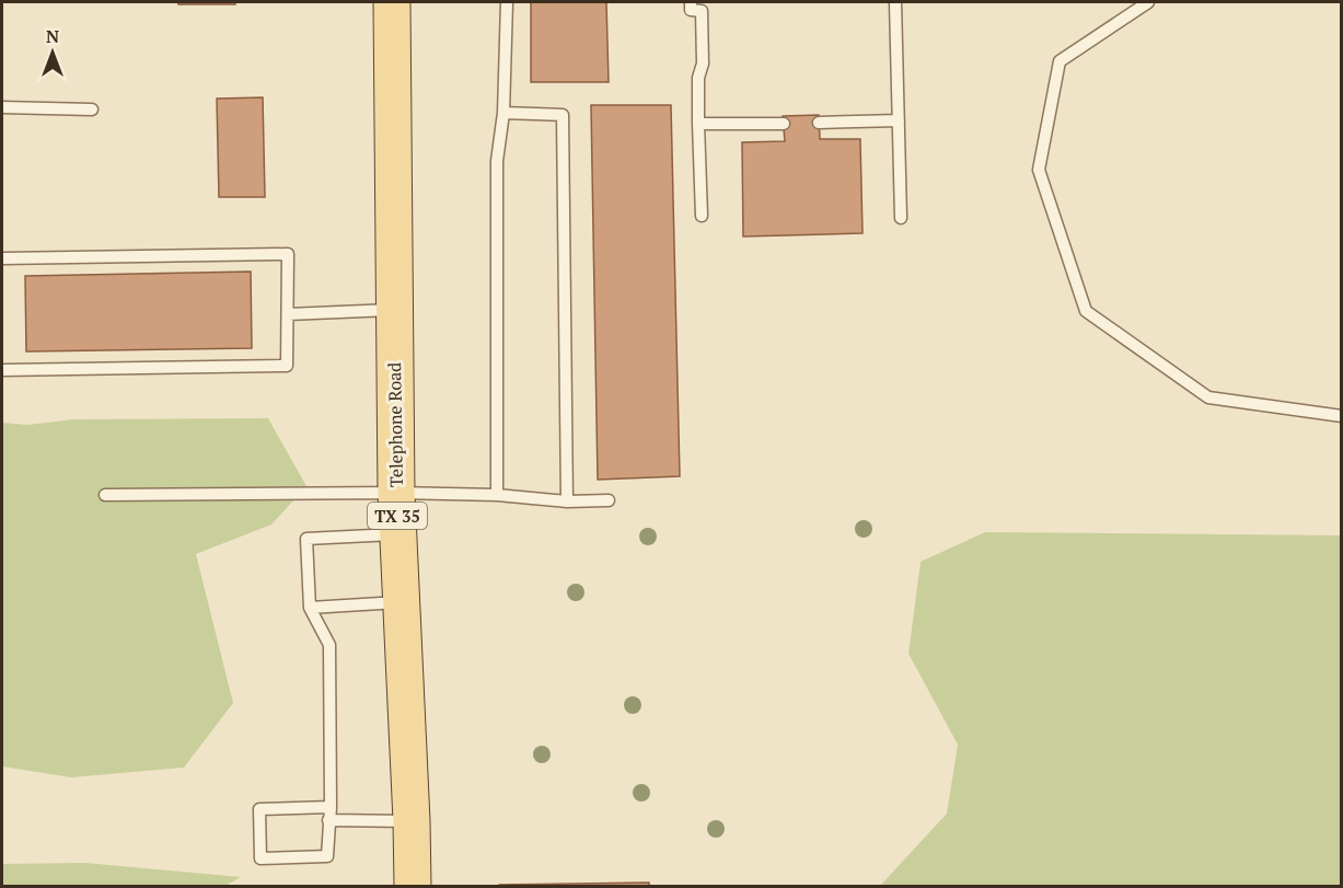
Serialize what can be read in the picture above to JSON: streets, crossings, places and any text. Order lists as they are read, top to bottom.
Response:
{
  "streets": {
    "main road": ["Telephone Road", "TX 35"]
  },
  "north": "top"
}
